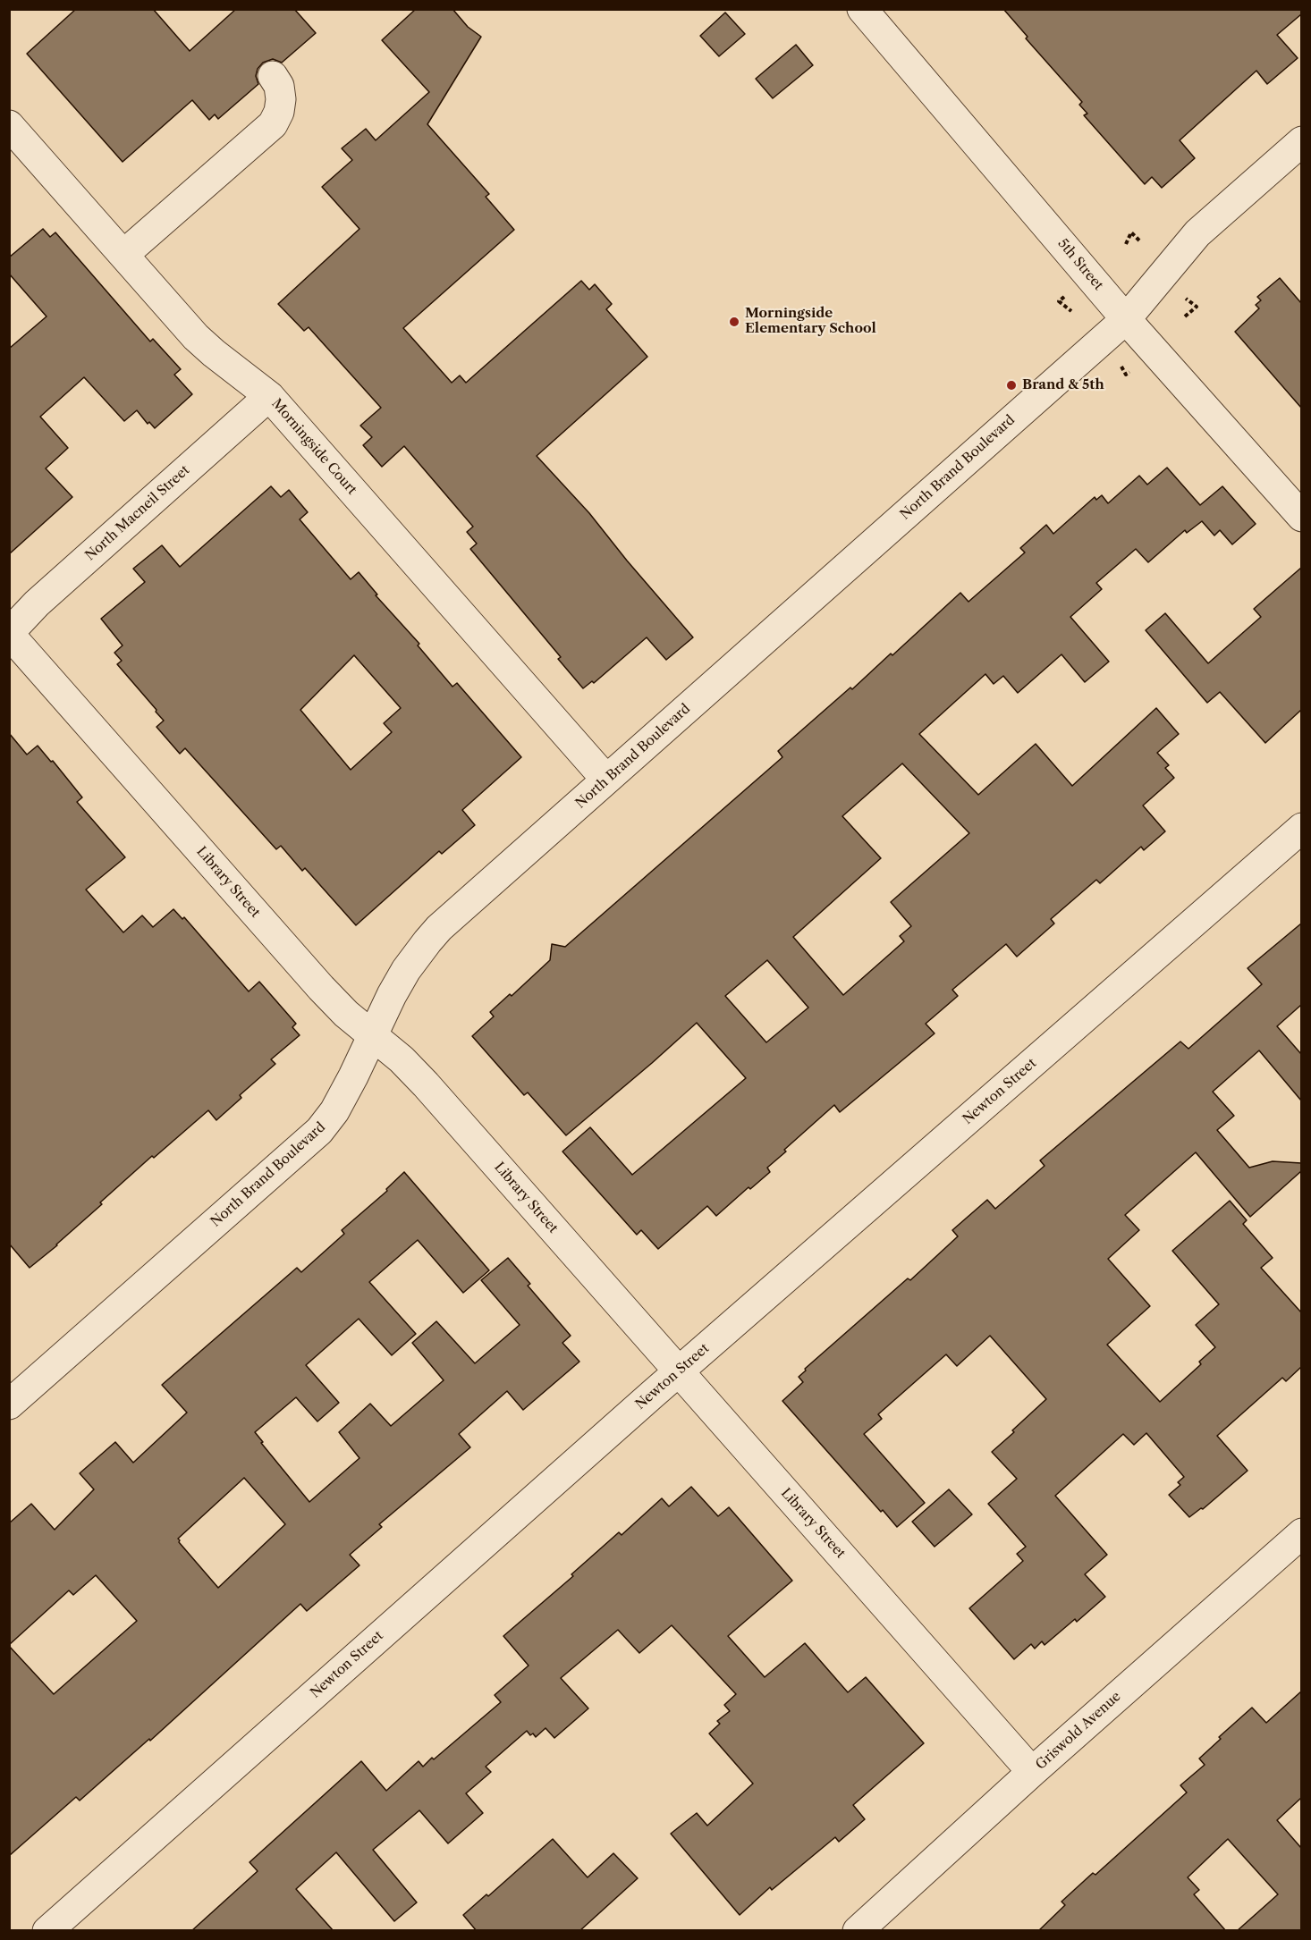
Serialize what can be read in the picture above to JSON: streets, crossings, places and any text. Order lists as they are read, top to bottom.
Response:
{
  "streets": {
    "street": [
      "5th Street",
      "Morningside Court",
      "North Brand Boulevard",
      "North Macneil Street",
      "Library Street",
      "Newton Street",
      "Griswold Avenue"
    ]
  },
  "crossings": [
    ["5th Street", "North Brand Boulevard"],
    ["Morningside Court", "North Brand Boulevard"],
    ["Morningside Court", "North Macneil Street"],
    ["North Brand Boulevard", "Library Street"],
    ["North Macneil Street", "Library Street"],
    ["Library Street", "Newton Street"],
    ["Library Street", "Griswold Avenue"]
  ],
  "places": ["Morningside Elementary School", "Brand & 5th"]
}
